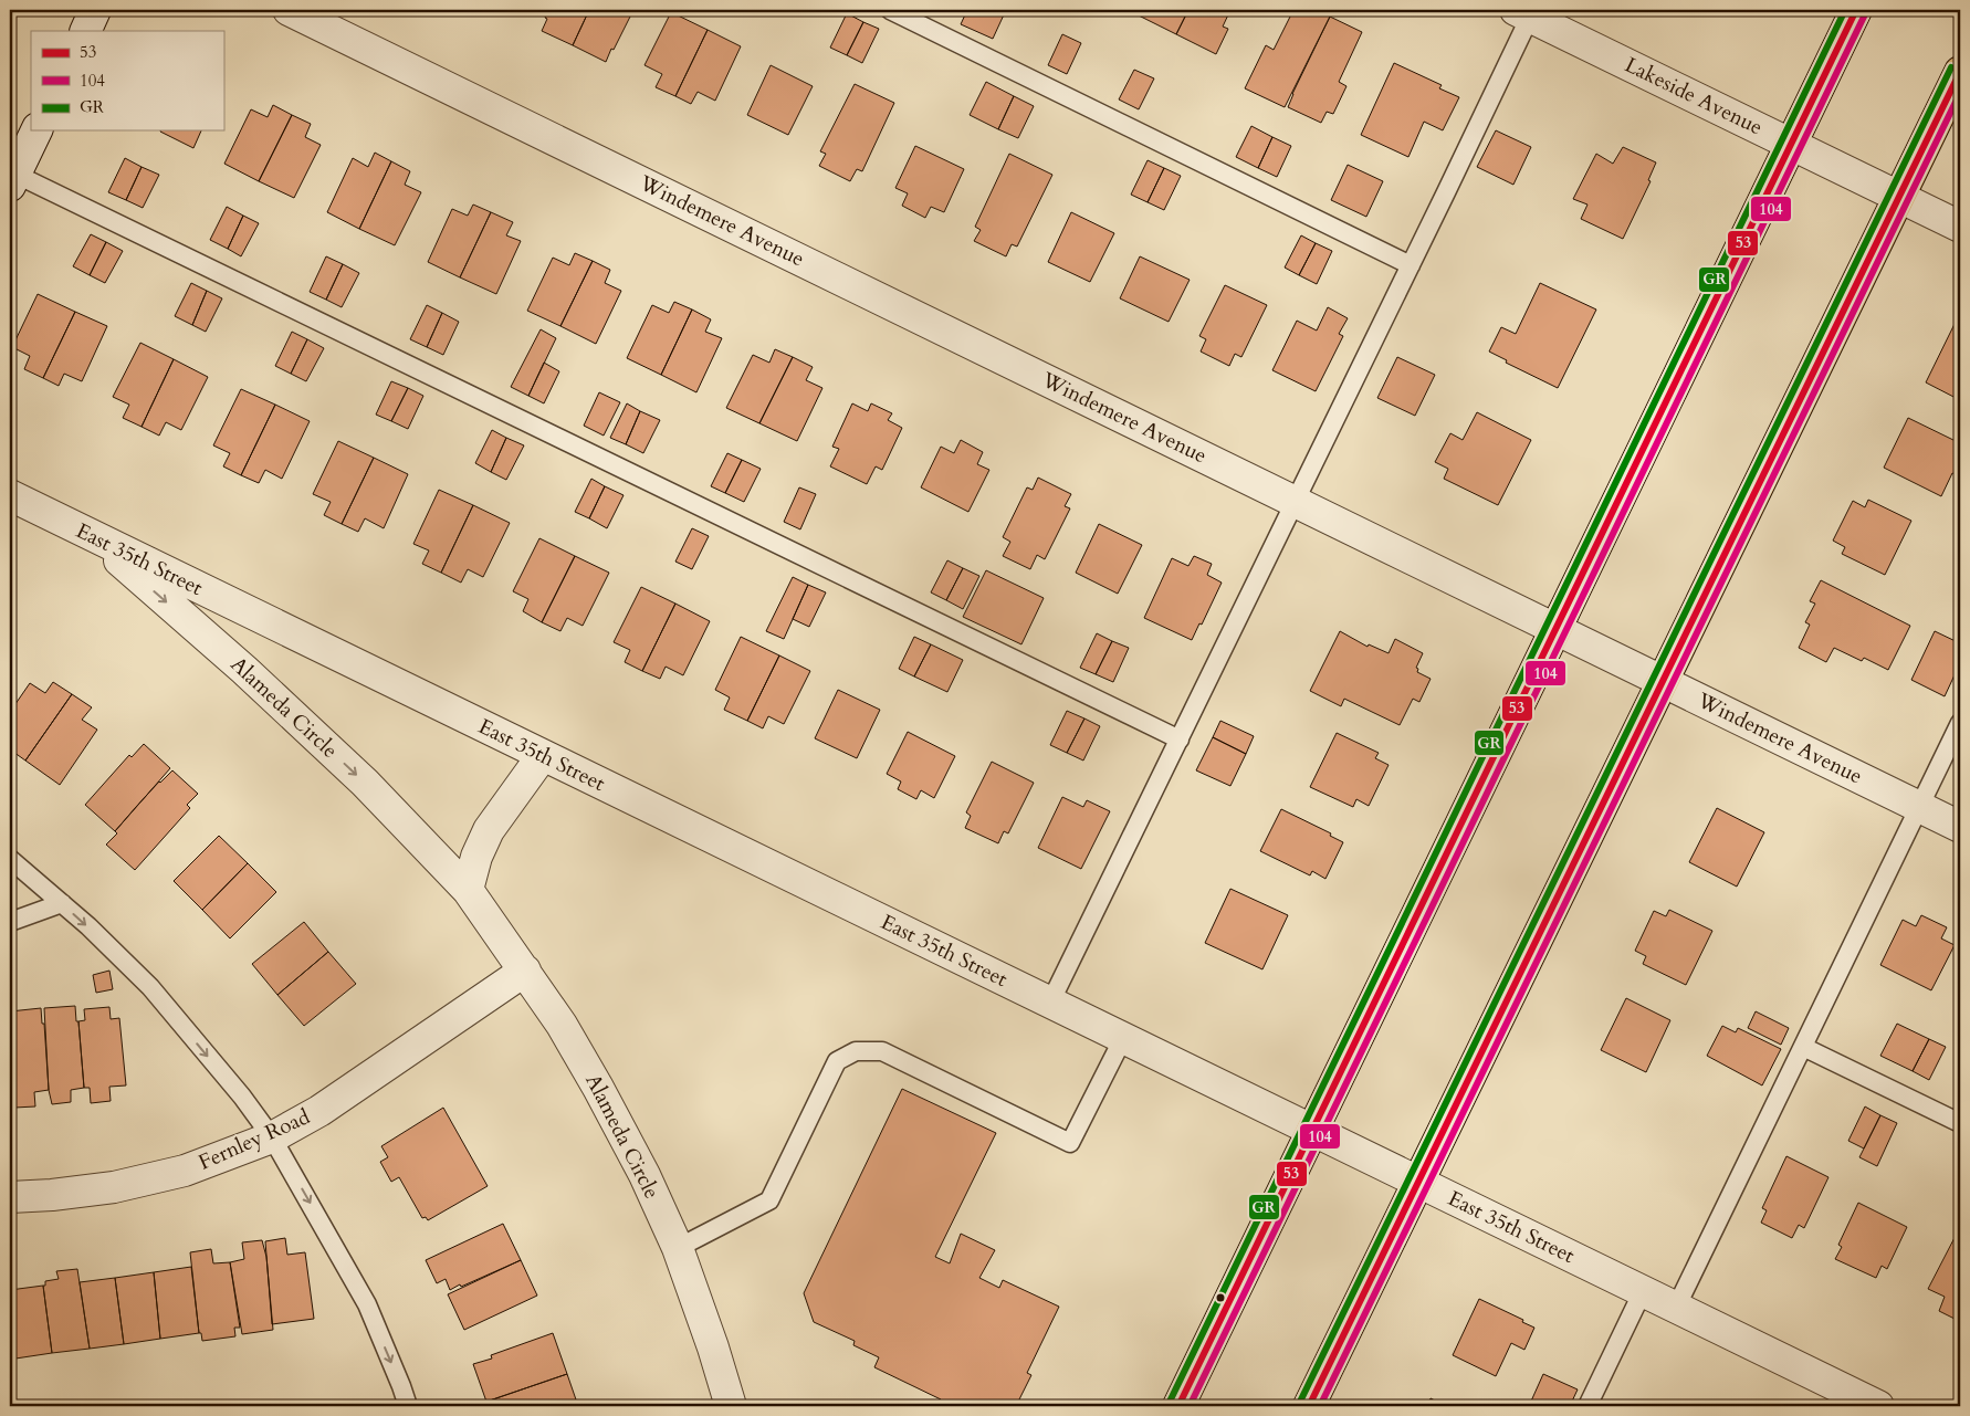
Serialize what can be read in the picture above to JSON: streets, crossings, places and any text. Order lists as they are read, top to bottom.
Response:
{
  "streets": {
    "street": [
      "Lakeside Avenue",
      "Windemere Avenue",
      "East 35th Street",
      "Alameda Circle",
      "Fernley Road"
    ]
  },
  "crossings": [
    ["East 35th Street", "Alameda Circle"],
    ["Alameda Circle", "Fernley Road"]
  ],
  "one_way": ["Alameda Circle"],
  "lines": ["transit line 53", "transit line GR", "transit line 104"],
  "legend": ["53", "104", "GR"]
}
